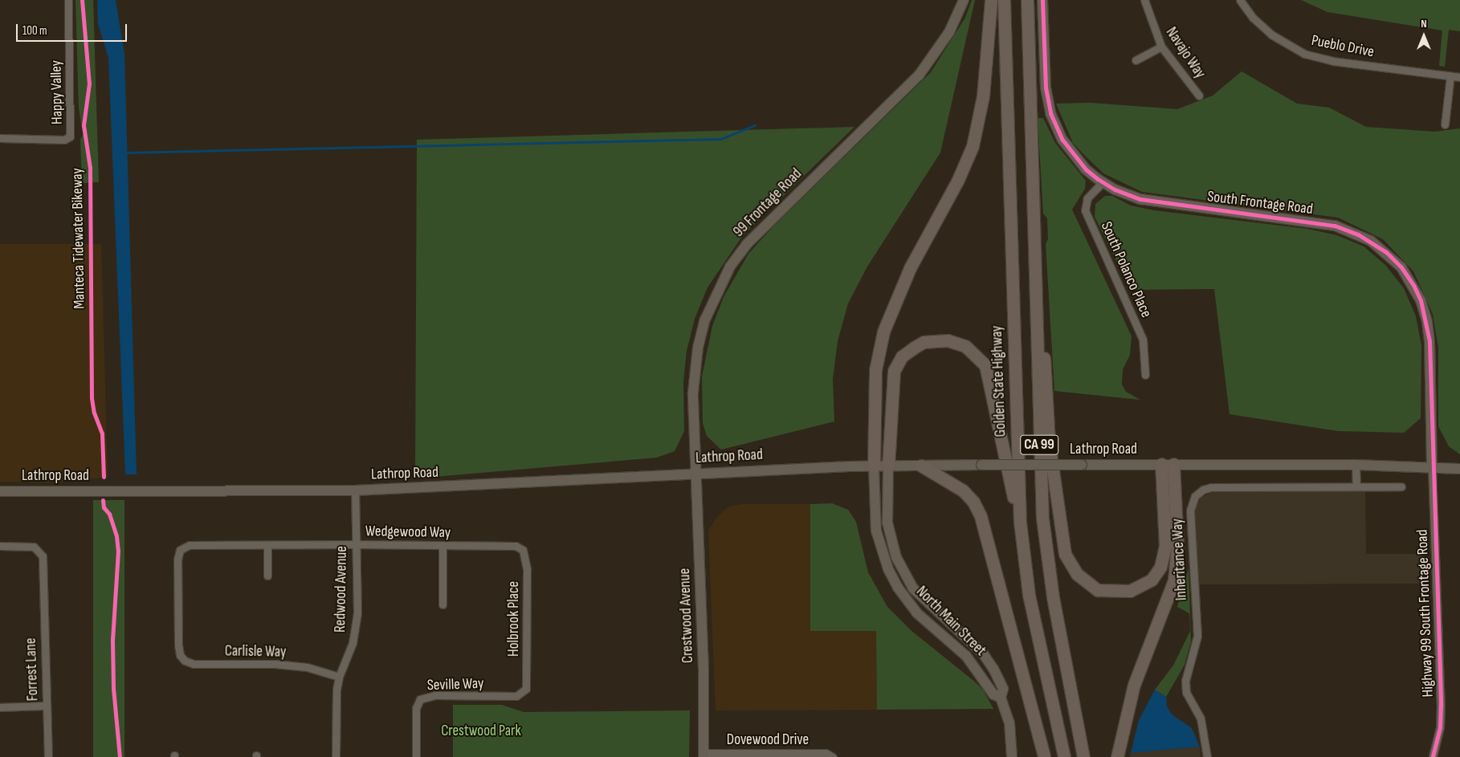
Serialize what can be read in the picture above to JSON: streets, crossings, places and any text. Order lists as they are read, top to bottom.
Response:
{
  "streets": {
    "highway": ["Golden State Highway", "CA 99"],
    "street": [
      "Pueblo Drive",
      "Navajo Way",
      "Happy Valley",
      "99 Frontage Road",
      "South Frontage Road",
      "South Polanco Place",
      "Lathrop Road",
      "Wedgewood Way",
      "Inheritance Way",
      "Redwood Avenue",
      "Highway 99 South Frontage Road",
      "Crestwood Avenue",
      "Holbrook Place",
      "North Main Street",
      "Carlisle Way",
      "Forrest Lane",
      "Seville Way",
      "Dovewood Drive"
    ],
    "cycle path": ["Manteca Tidewater Bikeway"]
  },
  "crossings": [
    ["99 Frontage Road", "Lathrop Road"],
    ["99 Frontage Road", "Crestwood Avenue"],
    ["South Frontage Road", "South Polanco Place"],
    ["South Frontage Road", "Lathrop Road"],
    ["South Frontage Road", "Highway 99 South Frontage Road"],
    ["Lathrop Road", "Redwood Avenue"],
    ["Lathrop Road", "Highway 99 South Frontage Road"],
    ["Lathrop Road", "Crestwood Avenue"],
    ["Lathrop Road", "North Main Street"],
    ["Wedgewood Way", "Redwood Avenue"],
    ["Wedgewood Way", "Holbrook Place"],
    ["Wedgewood Way", "Carlisle Way"],
    ["Redwood Avenue", "Carlisle Way"],
    ["Crestwood Avenue", "Dovewood Drive"],
    ["Holbrook Place", "Seville Way"]
  ],
  "parks": ["Crestwood Park"],
  "scale_bar": "100 m",
  "north": "top"
}
